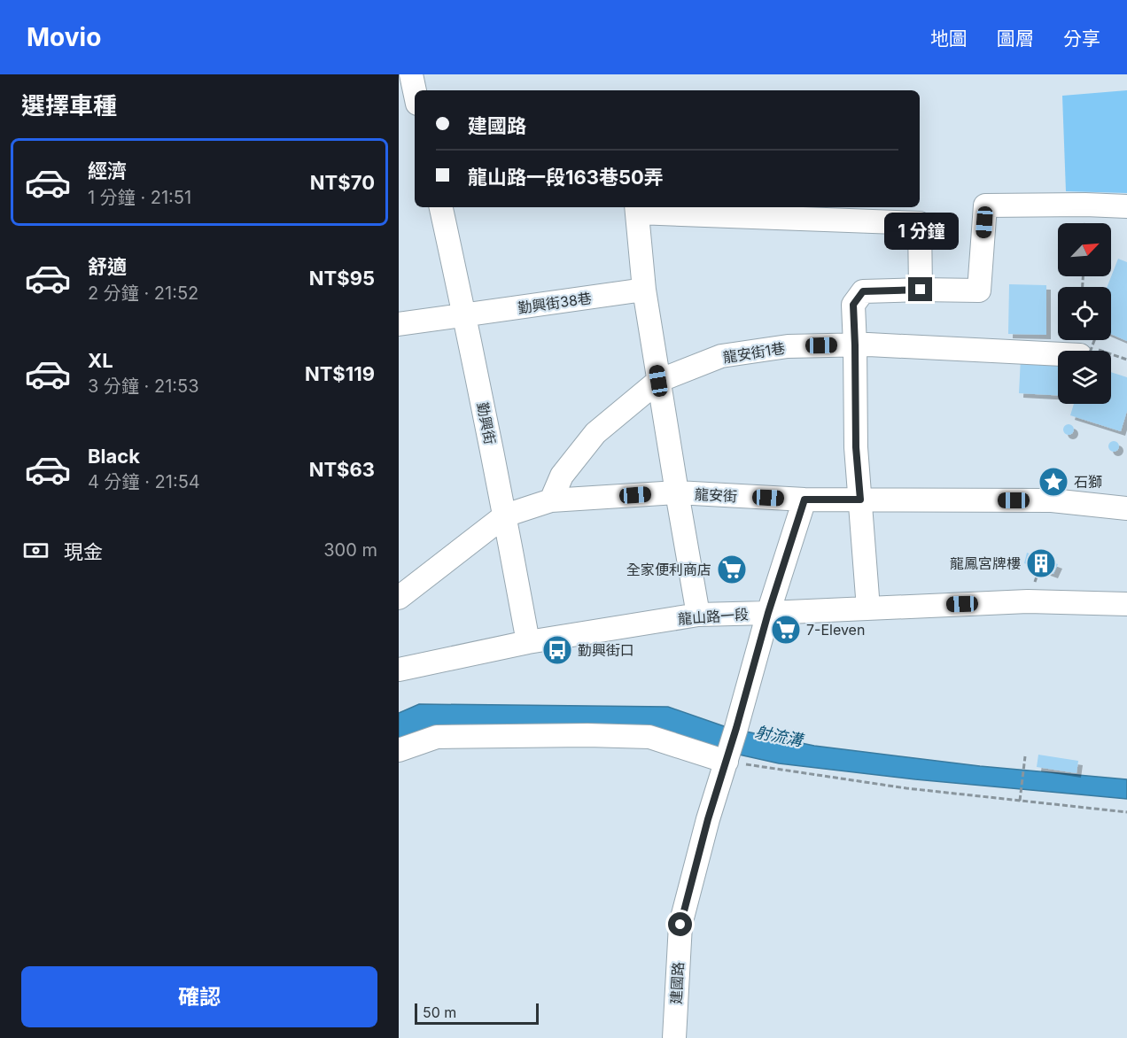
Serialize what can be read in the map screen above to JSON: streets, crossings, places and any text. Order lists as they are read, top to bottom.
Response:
{
  "streets": {
    "street": [
      "勤興街38巷",
      "龍安街1巷",
      "勤興街",
      "龍安街",
      "龍山路一段",
      "建國路"
    ]
  },
  "crossings": [
    ["勤興街38巷", "勤興街"],
    ["龍安街1巷", "龍安街"],
    ["勤興街", "龍安街"],
    ["勤興街", "龍山路一段"],
    ["龍安街", "建國路"],
    ["龍山路一段", "建國路"]
  ],
  "water": ["射流溝"],
  "places": {
    "place": ["石獅"],
    "building": ["龍鳳宮牌樓"],
    "supermarket": ["全家便利商店", "7-Eleven"],
    "bus stop": ["勤興街口"]
  },
  "scale_bar": "50 m",
  "north": "top right",
  "page": {
    "header": "Movio",
    "nav": ["地圖", "圖層", "分享"],
    "heading": "選擇車種",
    "banner": ["建國路", "龍山路一段163巷50弄"],
    "list": [
      {
        "name": "經濟",
        "note": "1 分鐘 · 21:51",
        "value": "NT$70"
      },
      {
        "name": "舒適",
        "note": "2 分鐘 · 21:52",
        "value": "NT$95"
      },
      {
        "name": "XL",
        "note": "3 分鐘 · 21:53",
        "value": "NT$119"
      },
      {
        "name": "Black",
        "note": "4 分鐘 · 21:54",
        "value": "NT$63"
      }
    ],
    "bubble": "1 分鐘",
    "pay": ["現金", "300 m"],
    "buttons": "確認",
    "scale": "50 m"
  }
}
